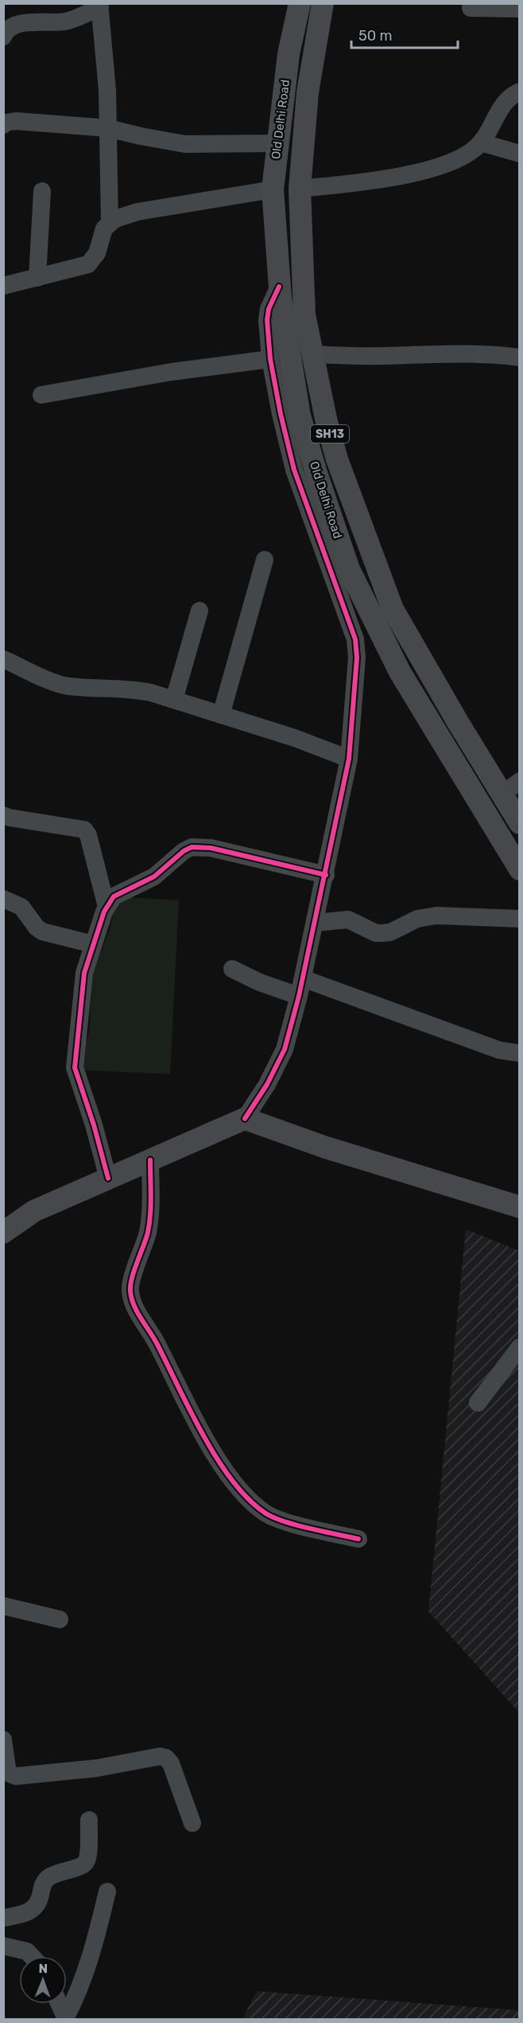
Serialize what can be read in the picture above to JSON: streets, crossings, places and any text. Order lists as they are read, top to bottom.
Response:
{
  "streets": {
    "main road": ["Old Delhi Road", "SH13"]
  },
  "scale_bar": "50 m",
  "north": "top"
}
